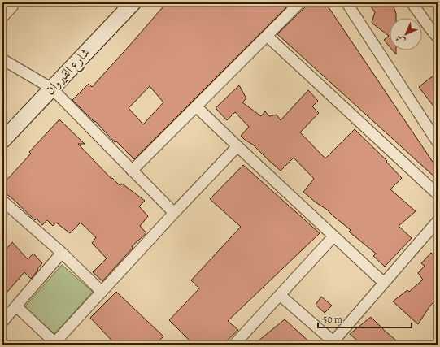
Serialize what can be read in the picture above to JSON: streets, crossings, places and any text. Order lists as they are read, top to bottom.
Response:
{
  "streets": {
    "main road": ["شارع القيروان"]
  },
  "scale_bar": "50 m",
  "north": "bottom left"
}
